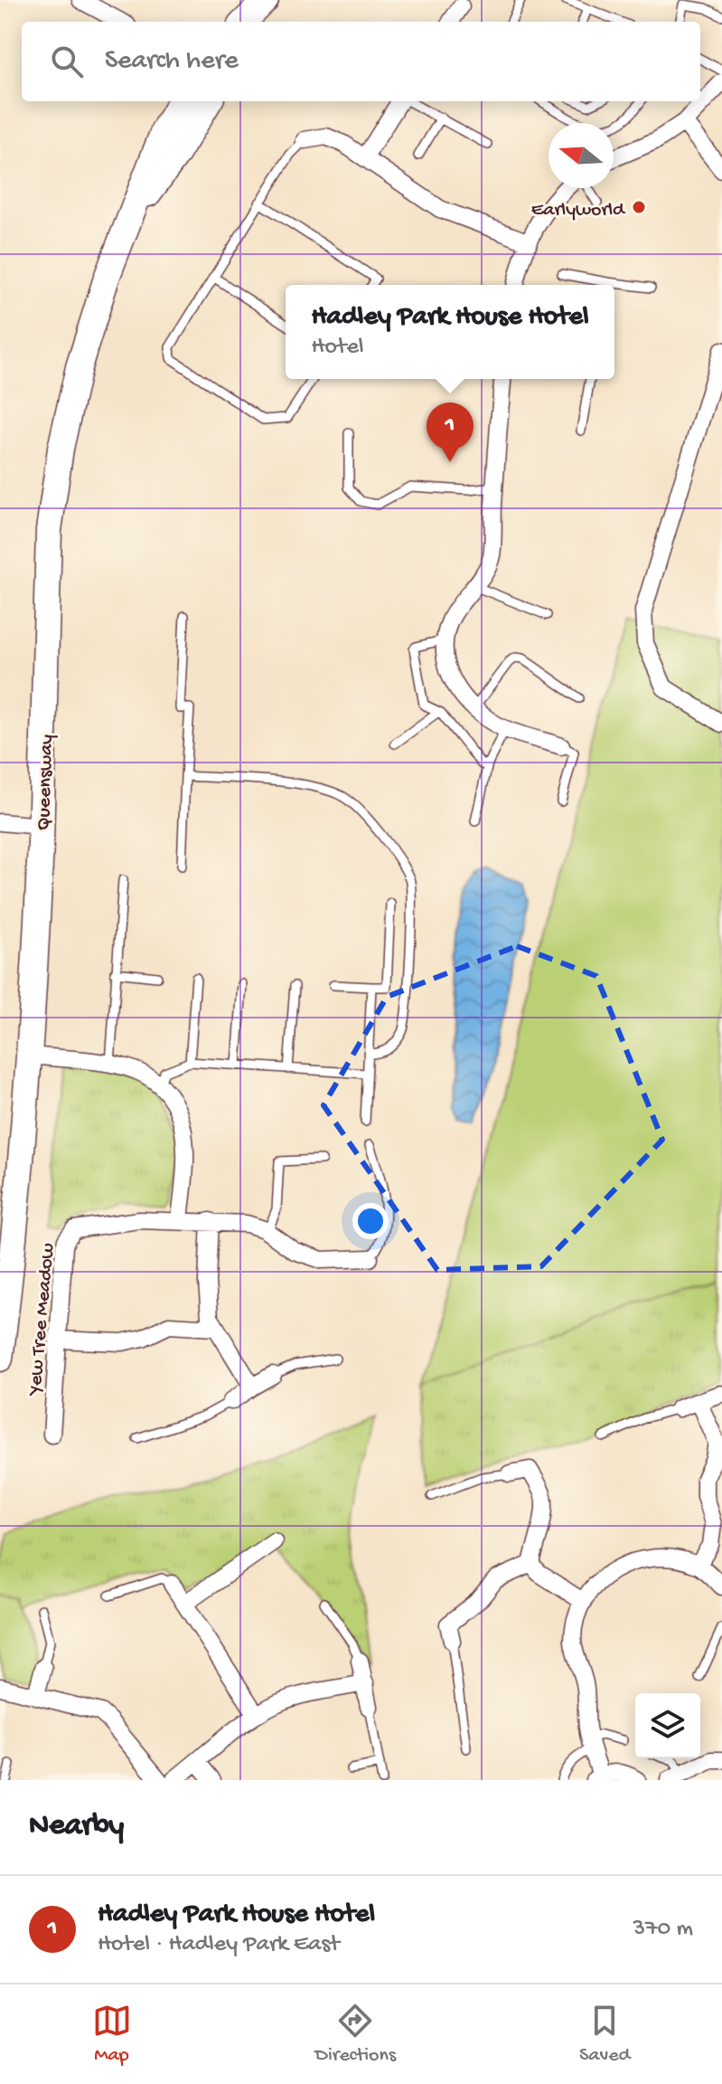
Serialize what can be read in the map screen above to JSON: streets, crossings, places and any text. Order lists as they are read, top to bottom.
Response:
{
  "streets": {
    "main road": ["Queensway"],
    "street": ["Yew Tree Meadow"]
  },
  "places": ["Earlyworld"],
  "north": "left",
  "page": {
    "search": "Search here",
    "popup": ["Hadley Park House Hotel", "Hotel"],
    "pins": "1",
    "heading": "Nearby",
    "list": [
      {
        "mark": "1",
        "name": "Hadley Park House Hotel",
        "note": "Hotel · Hadley Park East",
        "value": "370 m"
      }
    ],
    "nav": ["Map", "Directions", "Saved"]
  }
}
